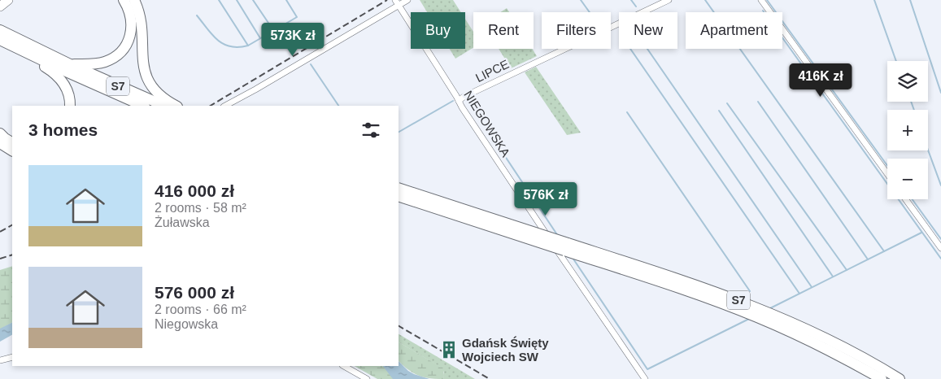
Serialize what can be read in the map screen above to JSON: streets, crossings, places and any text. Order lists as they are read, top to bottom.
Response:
{
  "streets": {
    "highway": ["S7"],
    "street": ["LIPCE", "NIEGOWSKA"]
  },
  "crossings": [
    ["LIPCE", "NIEGOWSKA"]
  ],
  "places": {
    "building": ["Gdańsk Święty Wojciech SW"]
  },
  "page": {
    "chip": [
      "Buy",
      "Rent",
      "Filters",
      "New",
      "Apartment"
    ],
    "price": ["573K zł", "416K zł", "576K zł"],
    "map_buttons": ["+", "−"],
    "heading": "3 homes",
    "list": [
      {
        "name": "416 000 zł",
        "note": "2 rooms · 58 m² · Żuławska"
      },
      {
        "name": "576 000 zł",
        "note": "2 rooms · 66 m² · Niegowska"
      }
    ]
  }
}
